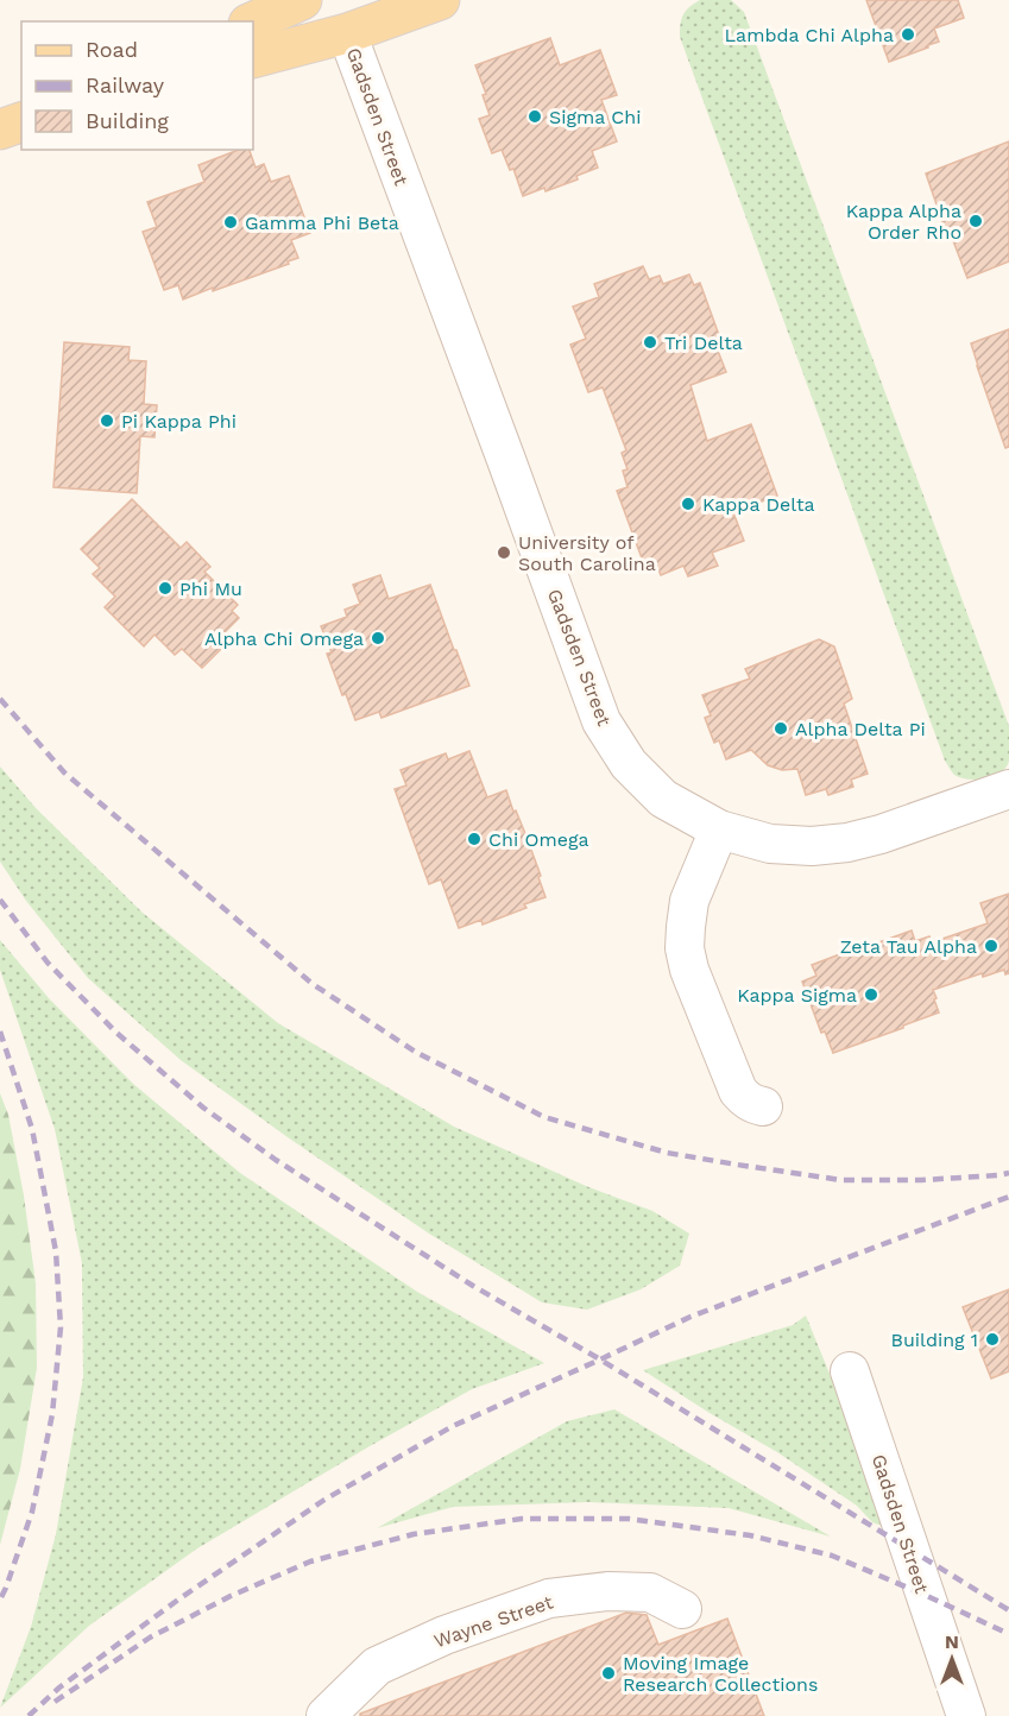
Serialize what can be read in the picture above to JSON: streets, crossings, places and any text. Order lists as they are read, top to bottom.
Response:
{
  "streets": {
    "street": ["Gadsden Street", "Wayne Street"]
  },
  "places": [
    "Lambda Chi Alpha",
    "Sigma Chi",
    "Kappa Alpha Order Rho",
    "Gamma Phi Beta",
    "Tri Delta",
    "Pi Kappa Phi",
    "Kappa Delta",
    "University of South Carolina",
    "Phi Mu",
    "Alpha Chi Omega",
    "Alpha Delta Pi",
    "Chi Omega",
    "Zeta Tau Alpha",
    "Kappa Sigma",
    "Building 1",
    "Moving Image Research Collections"
  ],
  "legend": ["Road", "Railway", "Building"],
  "north": "top"
}
